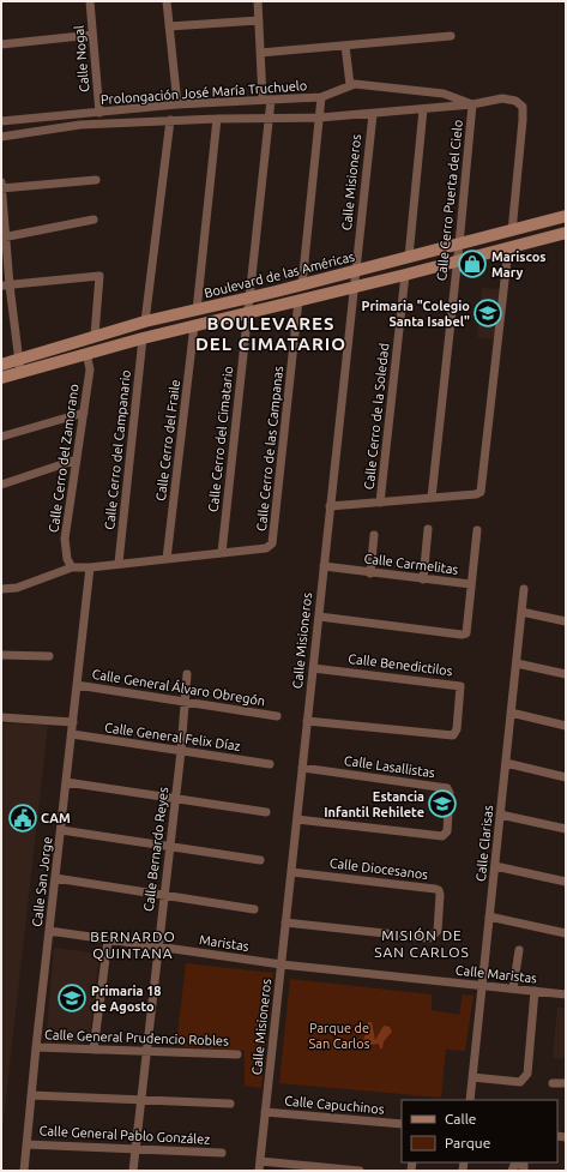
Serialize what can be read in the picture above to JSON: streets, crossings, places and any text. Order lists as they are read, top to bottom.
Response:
{
  "streets": {
    "main road": ["Boulevard de las Américas"],
    "street": [
      "Calle Nogal",
      "Prolongación José María Truchuelo",
      "Calle Misioneros",
      "Calle Cerro Puerta del Cielo",
      "Calle Cerro de la Soledad",
      "Calle Cerro del Cimatario",
      "Calle Cerro del Fraile",
      "Calle Cerro de las Campanas",
      "Calle Cerro del Campanario",
      "Calle Cerro del Zamorano",
      "Calle Carmelitas",
      "Calle Benedictilos",
      "Calle General Álvaro Obregón",
      "Calle General Felix Díaz",
      "Calle Lasallistas",
      "Calle Clarisas",
      "Calle Bernardo Reyes",
      "Calle Diocesanos",
      "Calle San Jorge",
      "Maristas",
      "Calle Maristas",
      "Calle General Prudencio Robles",
      "Calle Capuchinos",
      "Calle General Pablo González"
    ]
  },
  "crossings": [
    ["Calle Nogal", "Prolongación José María Truchuelo"],
    ["Prolongación José María Truchuelo", "Calle Misioneros"],
    ["Prolongación José María Truchuelo", "Calle Cerro Puerta del Cielo"],
    ["Prolongación José María Truchuelo", "Boulevard de las Américas"],
    ["Prolongación José María Truchuelo", "Calle Cerro del Cimatario"],
    ["Calle Misioneros", "Boulevard de las Américas"],
    ["Calle Misioneros", "Calle Carmelitas"],
    ["Calle Misioneros", "Calle Benedictilos"],
    ["Calle Misioneros", "Calle Lasallistas"],
    ["Calle Misioneros", "Calle Diocesanos"],
    ["Calle Misioneros", "Maristas"],
    ["Calle Misioneros", "Calle Maristas"],
    ["Calle Misioneros", "Calle Capuchinos"],
    ["Calle Cerro Puerta del Cielo", "Boulevard de las Américas"],
    ["Boulevard de las Américas", "Calle Cerro del Cimatario"],
    ["Calle Cerro del Cimatario", "Calle Cerro de las Campanas"],
    ["Calle General Álvaro Obregón", "Calle Bernardo Reyes"],
    ["Calle General Álvaro Obregón", "Calle San Jorge"],
    ["Calle General Felix Díaz", "Calle Bernardo Reyes"],
    ["Calle General Felix Díaz", "Calle San Jorge"],
    ["Calle Clarisas", "Calle Maristas"],
    ["Calle Bernardo Reyes", "Maristas"],
    ["Calle Bernardo Reyes", "Calle General Prudencio Robles"],
    ["Calle Bernardo Reyes", "Calle General Pablo González"],
    ["Calle San Jorge", "Maristas"],
    ["Calle San Jorge", "Calle General Prudencio Robles"],
    ["Calle San Jorge", "Calle General Pablo González"],
    ["Maristas", "Calle Maristas"]
  ],
  "districts": ["BOULEVARES DEL CIMATARIO", "MISIÓN DE SAN CARLOS", "BERNARDO QUINTANA"],
  "parks": ["Parque de San Carlos"],
  "places": {
    "shop": ["Mariscos Mary"],
    "school or university": ["Primaria \"Colegio Santa Isabel\"", "Estancia Infantil Rehilete", "Primaria 18 de Agosto"],
    "public building": ["CAM"]
  },
  "legend": ["Calle", "Parque"]
}
